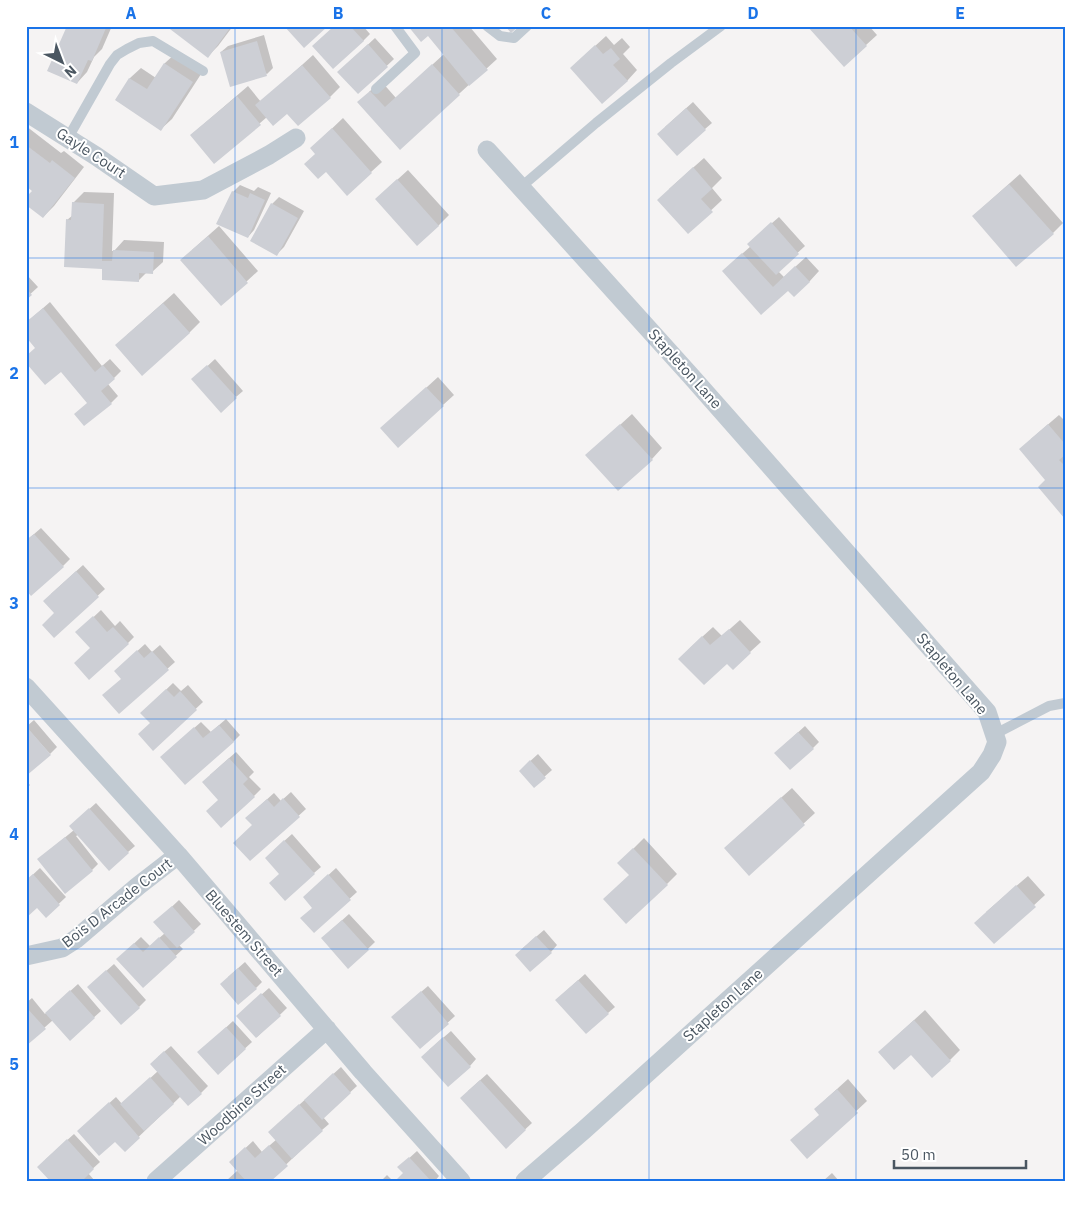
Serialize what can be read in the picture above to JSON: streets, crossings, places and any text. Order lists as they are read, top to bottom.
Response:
{
  "streets": {
    "street": [
      "Gayle Court",
      "Stapleton Lane",
      "Bois D Arcade Court",
      "Bluestem Street",
      "Woodbine Street"
    ]
  },
  "crossings": [
    ["Bois D Arcade Court", "Bluestem Street"],
    ["Bluestem Street", "Woodbine Street"]
  ],
  "scale_bar": "50 m",
  "north": "bottom right",
  "grid": {
    "columns": [
      "A",
      "B",
      "C",
      "D",
      "E"
    ],
    "rows": [
      "1",
      "2",
      "3",
      "4",
      "5"
    ]
  }
}
